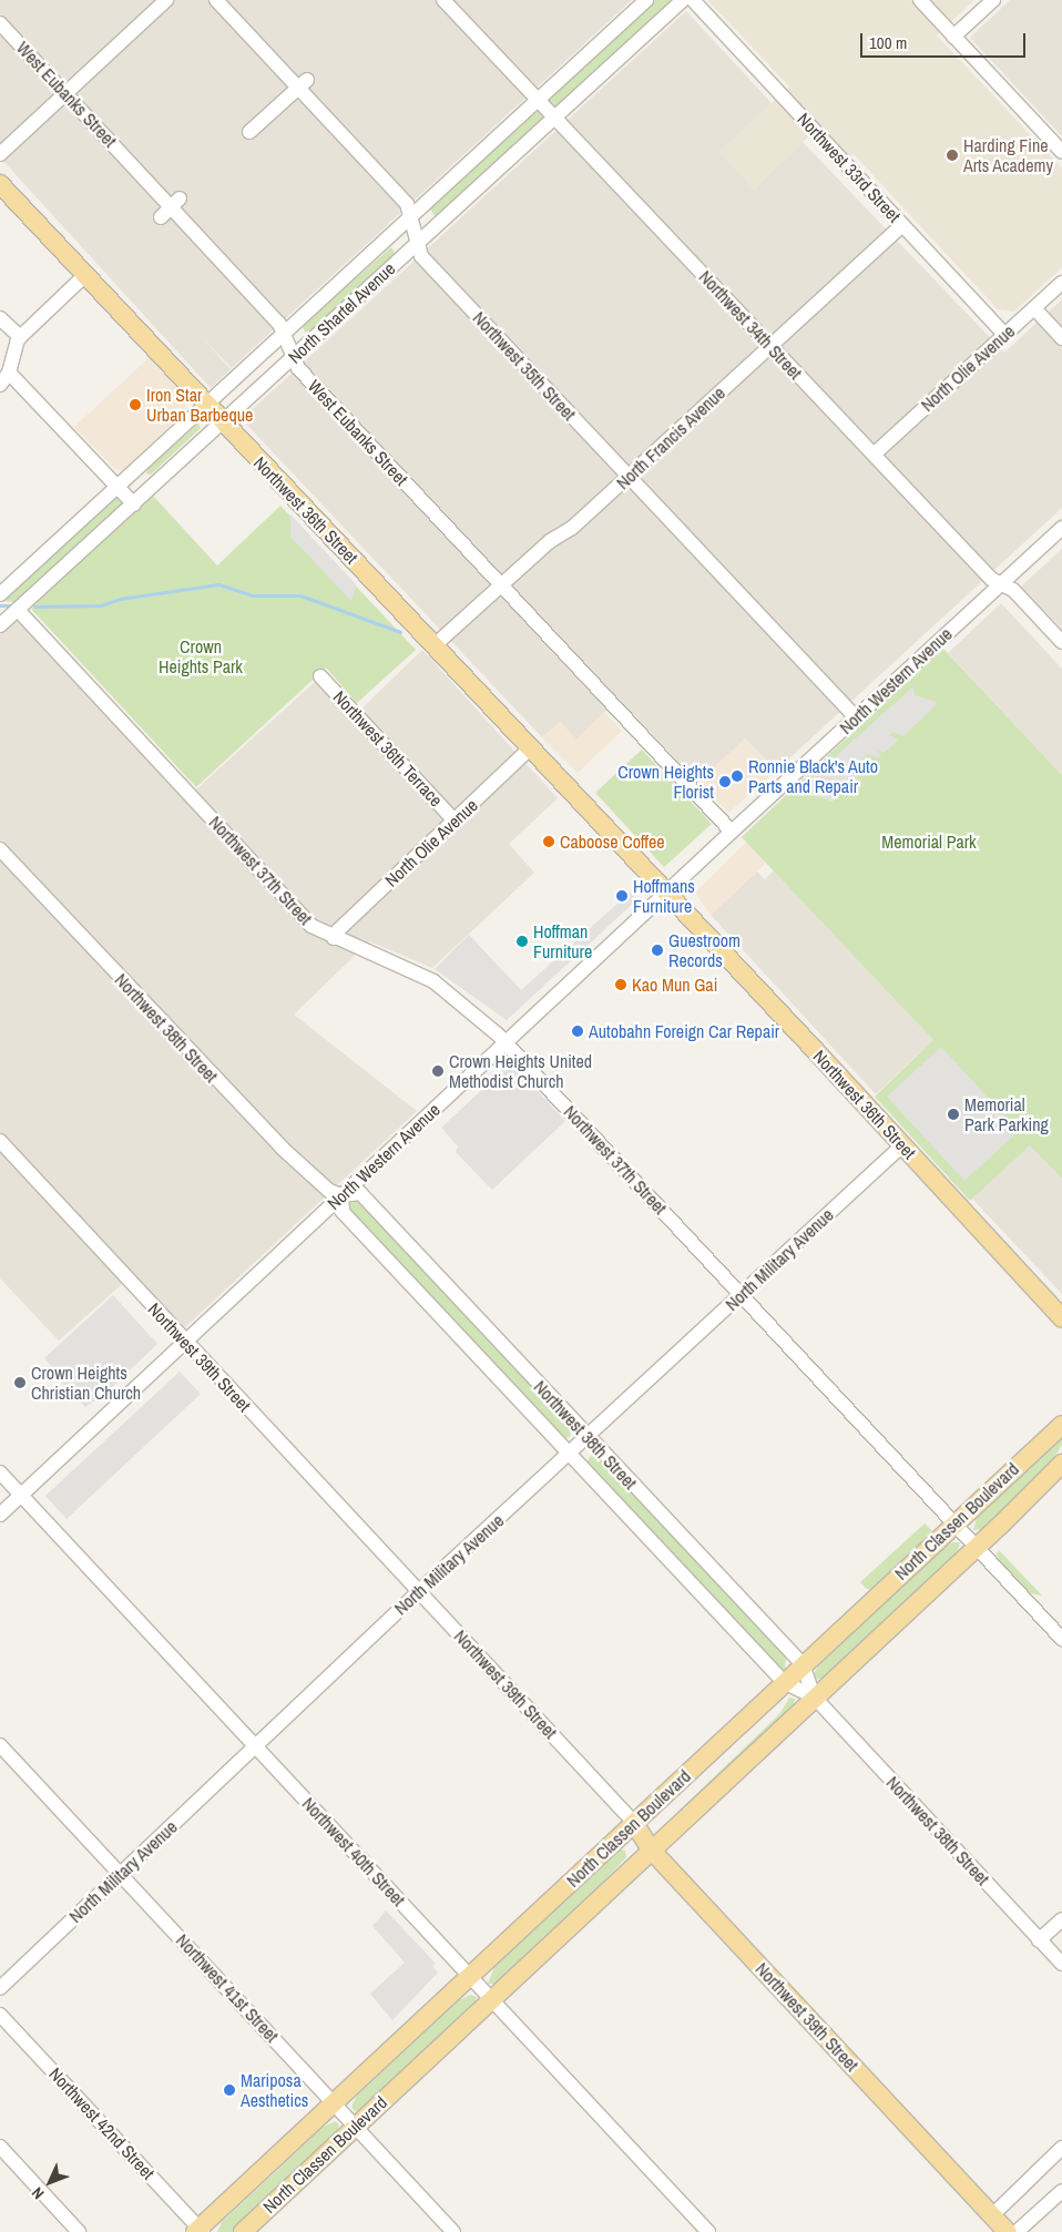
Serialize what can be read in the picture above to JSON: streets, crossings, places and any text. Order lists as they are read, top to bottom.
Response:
{
  "streets": {
    "main road": ["Northwest 36th Street", "Northwest 39th Street", "North Classen Boulevard"],
    "street": [
      "West Eubanks Street",
      "Northwest 33rd Street",
      "North Shartel Avenue",
      "Northwest 34th Street",
      "Northwest 35th Street",
      "North Olie Avenue",
      "North Francis Avenue",
      "North Western Avenue",
      "Northwest 36th Terrace",
      "Northwest 37th Street",
      "Northwest 38th Street",
      "North Military Avenue",
      "Northwest 40th Street",
      "Northwest 41st Street",
      "Northwest 42nd Street"
    ]
  },
  "crossings": [
    ["West Eubanks Street", "North Shartel Avenue"],
    ["West Eubanks Street", "North Francis Avenue"],
    ["West Eubanks Street", "North Western Avenue"],
    ["Northwest 33rd Street", "North Olie Avenue"],
    ["Northwest 33rd Street", "North Francis Avenue"],
    ["North Shartel Avenue", "Northwest 34th Street"],
    ["North Shartel Avenue", "Northwest 35th Street"],
    ["North Shartel Avenue", "Northwest 36th Street"],
    ["North Shartel Avenue", "Northwest 37th Street"],
    ["Northwest 34th Street", "North Olie Avenue"],
    ["Northwest 34th Street", "North Francis Avenue"],
    ["Northwest 34th Street", "North Western Avenue"],
    ["Northwest 35th Street", "North Francis Avenue"],
    ["Northwest 35th Street", "North Western Avenue"],
    ["North Olie Avenue", "Northwest 36th Street"],
    ["North Olie Avenue", "Northwest 36th Terrace"],
    ["North Olie Avenue", "Northwest 37th Street"],
    ["North Francis Avenue", "Northwest 36th Street"],
    ["Northwest 36th Street", "North Western Avenue"],
    ["Northwest 36th Street", "North Military Avenue"],
    ["North Western Avenue", "Northwest 37th Street"],
    ["North Western Avenue", "Northwest 38th Street"],
    ["North Western Avenue", "Northwest 39th Street"],
    ["North Western Avenue", "Northwest 40th Street"],
    ["Northwest 37th Street", "North Military Avenue"],
    ["Northwest 37th Street", "North Classen Boulevard"],
    ["Northwest 38th Street", "North Military Avenue"],
    ["Northwest 38th Street", "North Classen Boulevard"],
    ["North Military Avenue", "Northwest 39th Street"],
    ["North Military Avenue", "Northwest 40th Street"],
    ["North Military Avenue", "Northwest 41st Street"],
    ["Northwest 39th Street", "North Classen Boulevard"],
    ["North Classen Boulevard", "Northwest 40th Street"],
    ["North Classen Boulevard", "Northwest 41st Street"],
    ["North Classen Boulevard", "Northwest 42nd Street"]
  ],
  "parks": ["Crown Heights Park", "Memorial Park"],
  "places": [
    "Harding Fine Arts Academy",
    "Iron Star Urban Barbeque",
    "Ronnie Black's Auto Parts and Repair",
    "Crown Heights Florist",
    "Caboose Coffee",
    "Hoffmans Furniture",
    "Hoffman Furniture",
    "Guestroom Records",
    "Kao Mun Gai",
    "Autobahn Foreign Car Repair",
    "Crown Heights United Methodist Church",
    "Memorial Park Parking",
    "Crown Heights Christian Church",
    "Mariposa Aesthetics"
  ],
  "scale_bar": "100 m",
  "north": "bottom left"
}
